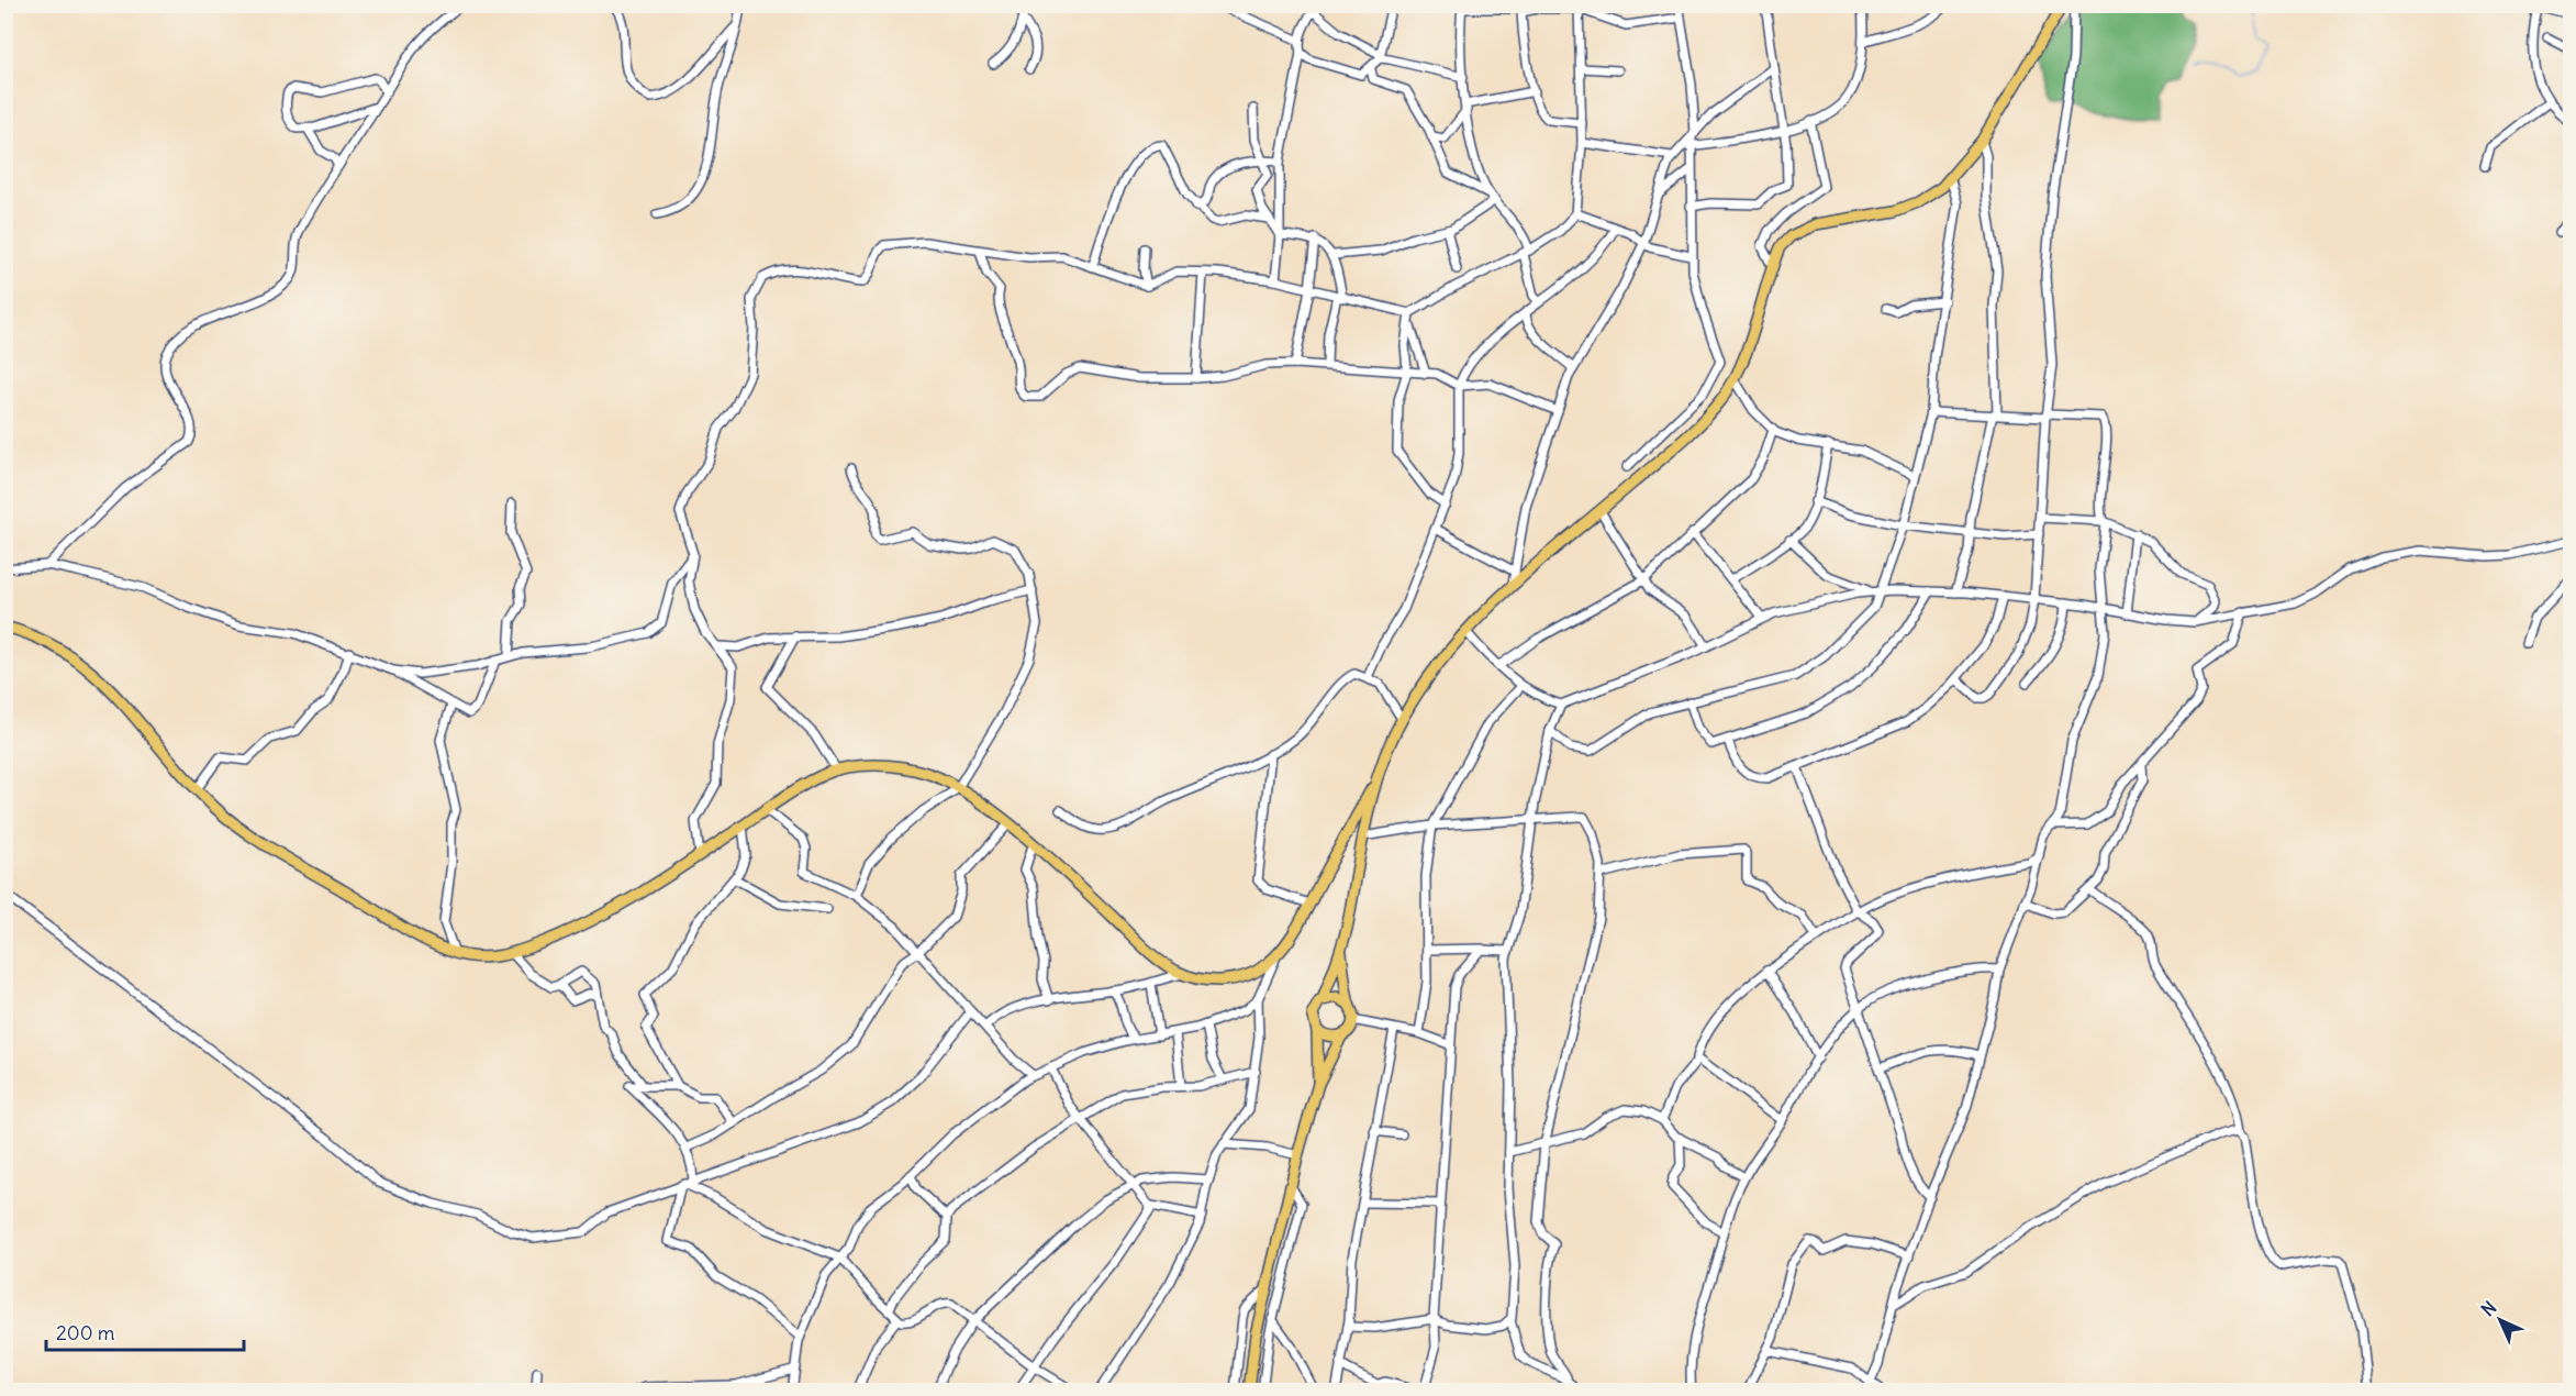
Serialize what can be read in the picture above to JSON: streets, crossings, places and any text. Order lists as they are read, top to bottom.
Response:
{
  "scale_bar": "200 m",
  "north": "top left"
}
